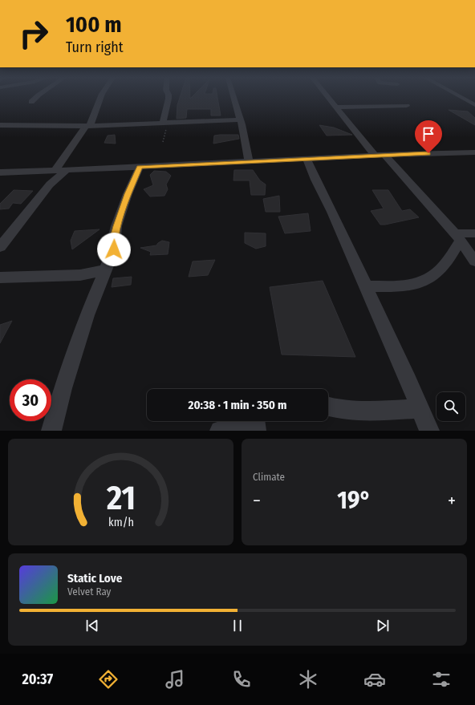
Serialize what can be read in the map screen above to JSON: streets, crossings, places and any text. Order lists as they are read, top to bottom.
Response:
{
  "page": {
    "turn": ["100 m", "Turn right"],
    "limit": "30",
    "trip": "20:38 · 1 min · 350 m",
    "tile": "Climate",
    "heat": ["−", "19°", "+"],
    "song": ["Static Love", "Velvet Ray"],
    "tabs": "20:37",
    "gauge": ["21", "km/h"]
  }
}
